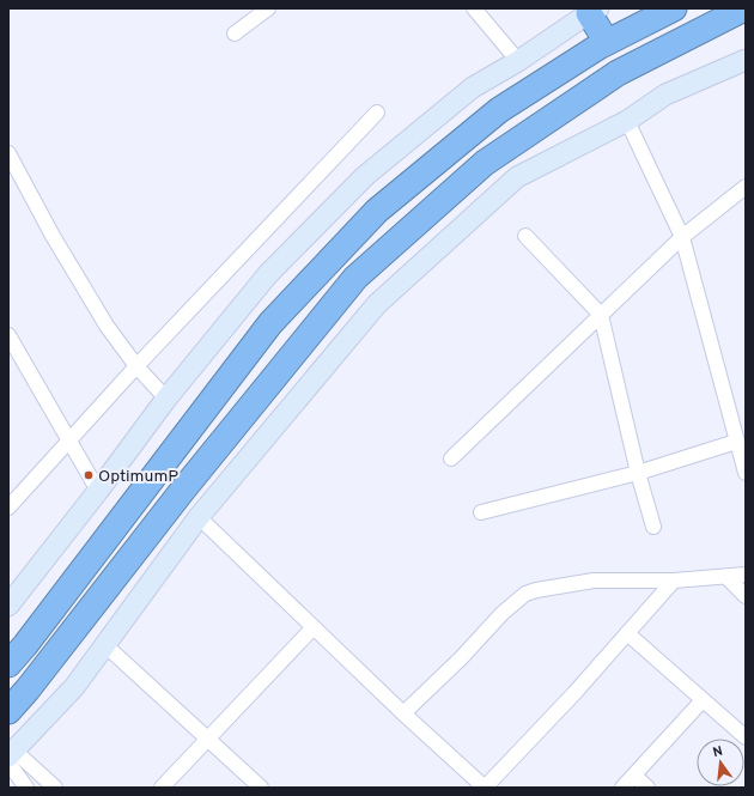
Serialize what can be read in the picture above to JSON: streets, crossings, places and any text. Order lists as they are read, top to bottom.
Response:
{
  "places": ["OptimumP"],
  "north": "top"
}
